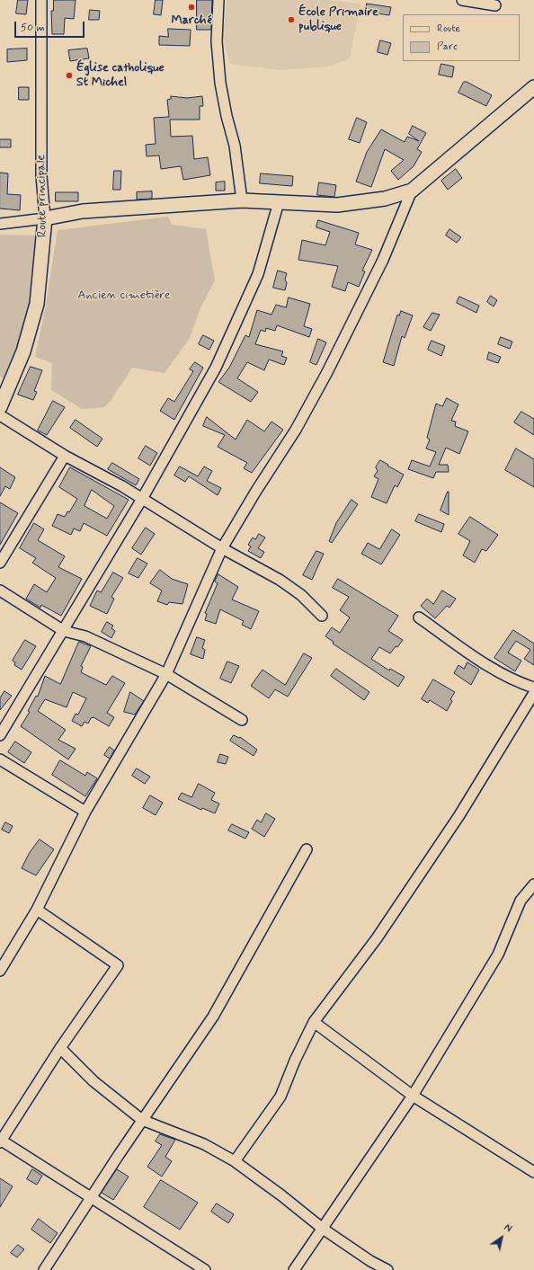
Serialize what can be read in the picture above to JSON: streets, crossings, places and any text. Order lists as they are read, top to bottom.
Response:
{
  "streets": {
    "street": ["Route principale"]
  },
  "parks": ["Ancien cimetière"],
  "places": ["Marché", "École Primaire publique", "Église catholique St Michel"],
  "legend": ["Route", "Parc"],
  "scale_bar": "50 m",
  "north": "top right"
}
